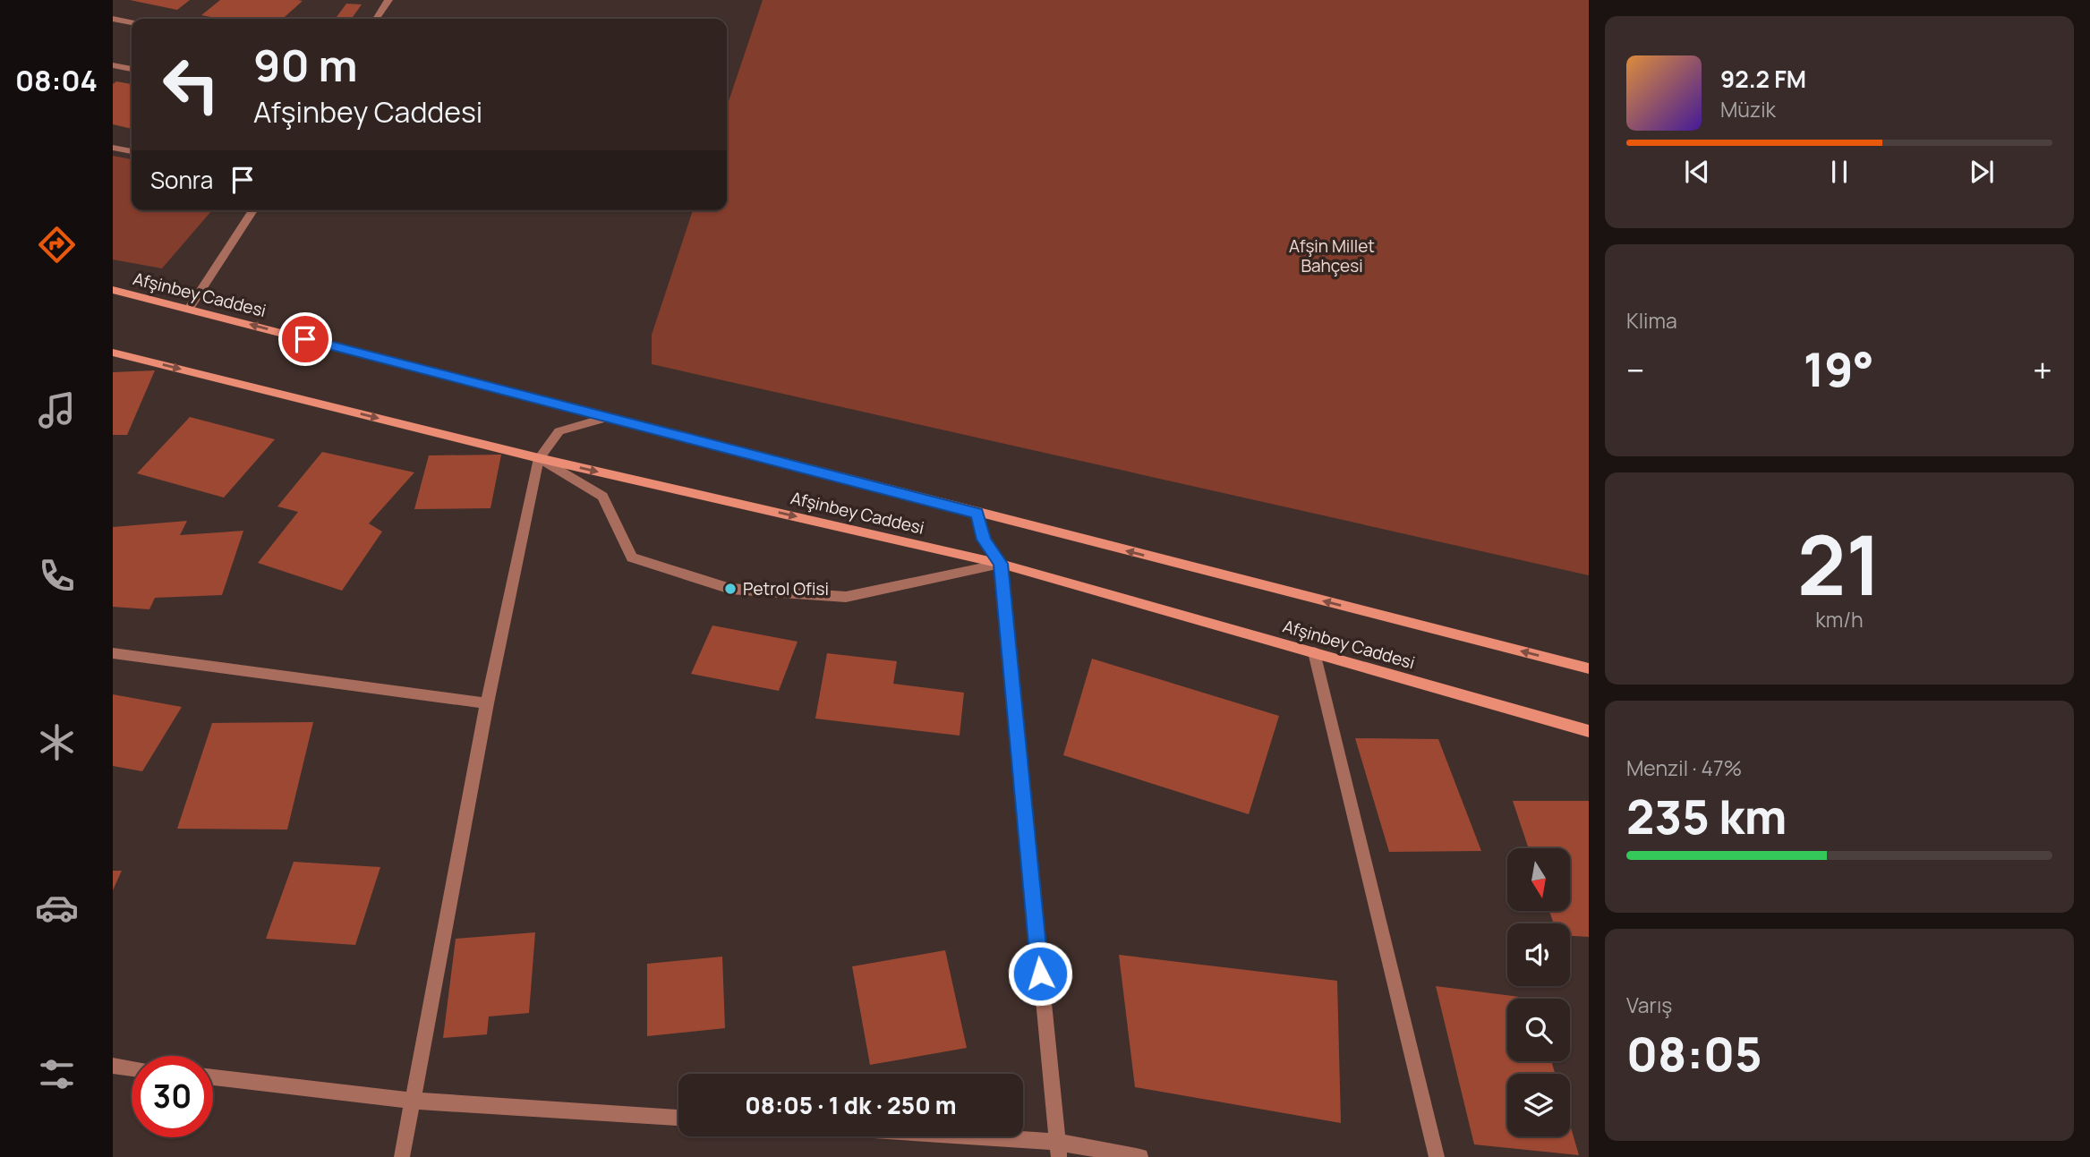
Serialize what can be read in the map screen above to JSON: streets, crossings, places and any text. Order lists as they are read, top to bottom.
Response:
{
  "streets": {
    "main road": ["Afşinbey Caddesi"]
  },
  "parks": ["Afşin Millet Bahçesi"],
  "places": ["Petrol Ofisi"],
  "north": "bottom",
  "page": {
    "tabs": "08:04",
    "turn": ["90 m", "Afşinbey Caddesi"],
    "song": ["92.2 FM", "Müzik"],
    "then": "Sonra",
    "tile": [
      "Klima",
      ["21", "km/h"],
      ["Menzil · 47%", "235 km"],
      ["Varış", "08:05"]
    ],
    "heat": ["−", "19°", "+"],
    "limit": "30",
    "trip": "08:05 · 1 dk · 250 m"
  }
}
